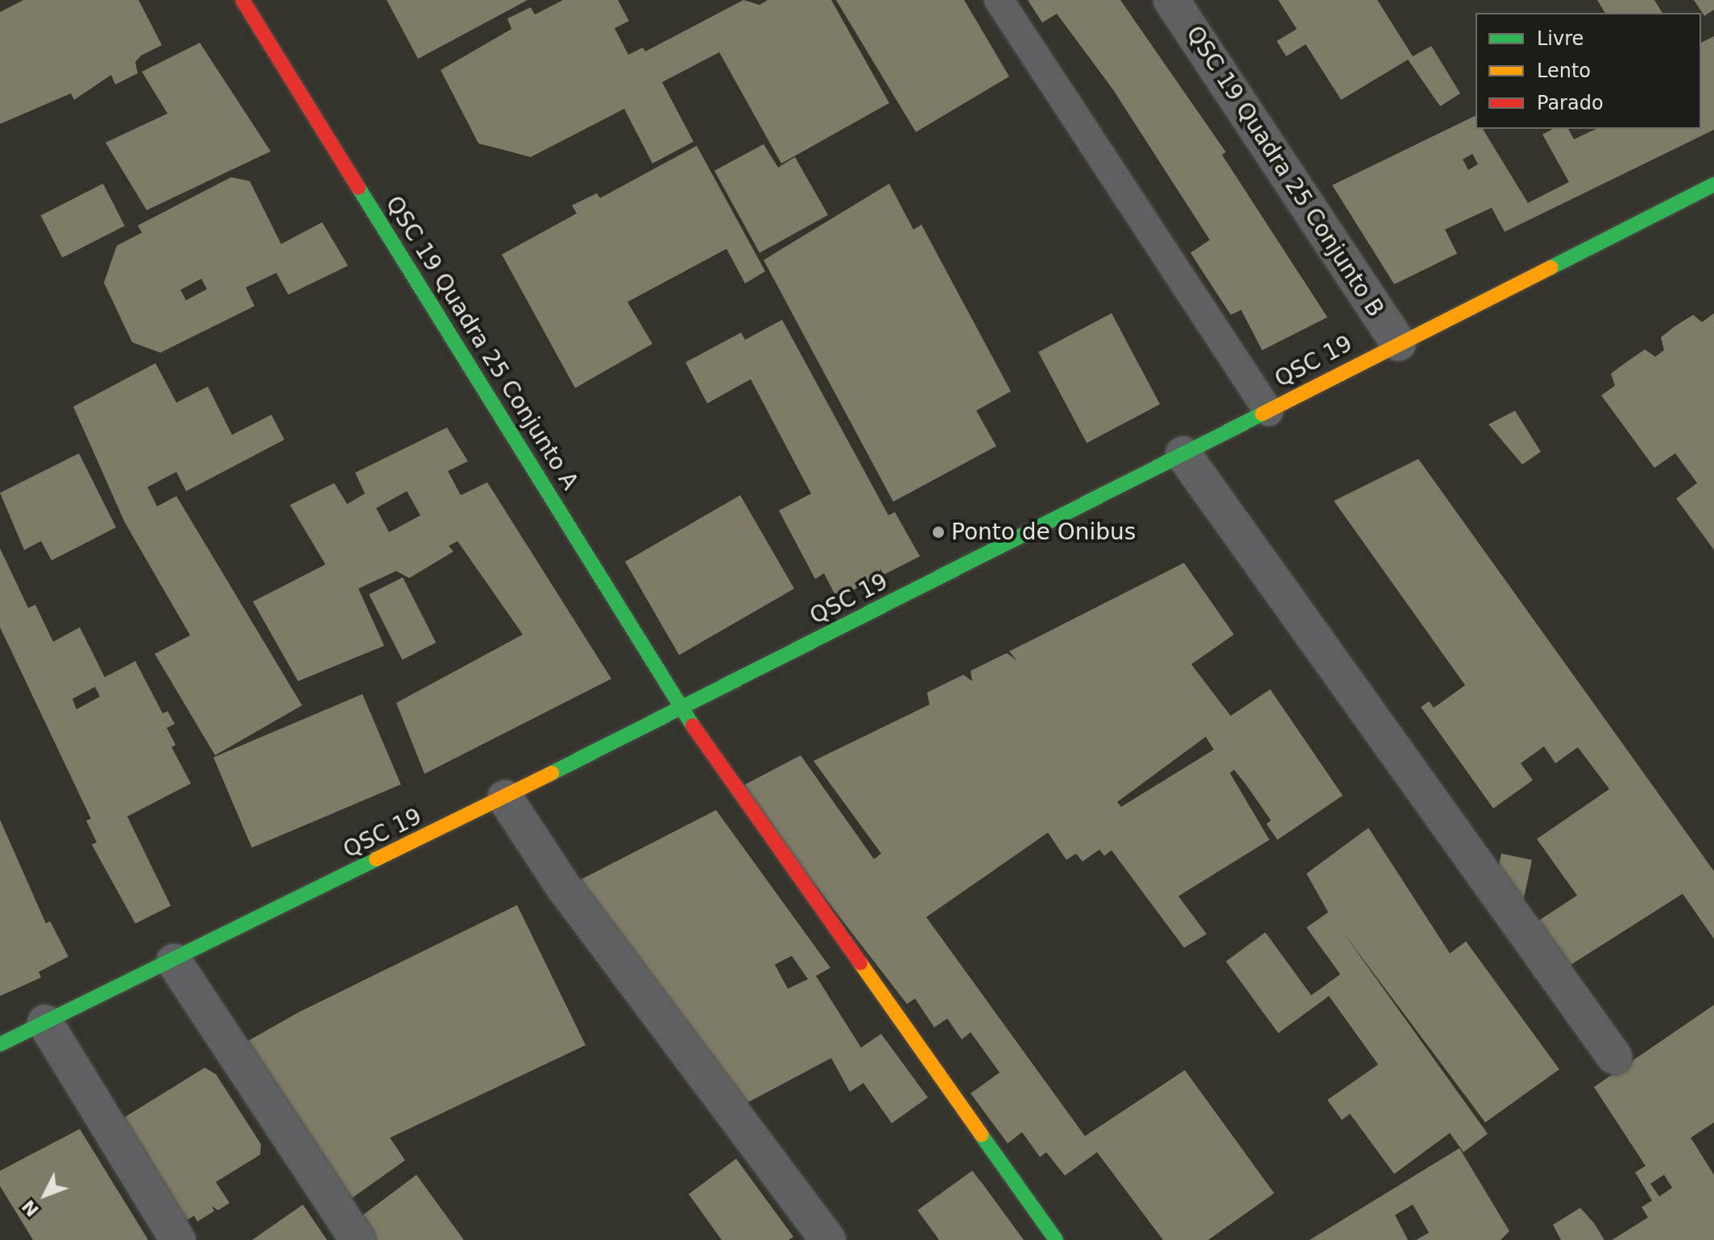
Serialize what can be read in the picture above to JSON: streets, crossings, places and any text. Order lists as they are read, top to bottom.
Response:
{
  "streets": {
    "street": ["QSC 19 Quadra 25 Conjunto B", "QSC 19 Quadra 25 Conjunto A", "QSC 19"]
  },
  "crossings": [
    ["QSC 19 Quadra 25 Conjunto B", "QSC 19"],
    ["QSC 19 Quadra 25 Conjunto A", "QSC 19"]
  ],
  "places": ["Ponto de Onibus"],
  "legend": ["Livre", "Lento", "Parado"],
  "north": "bottom left"
}
